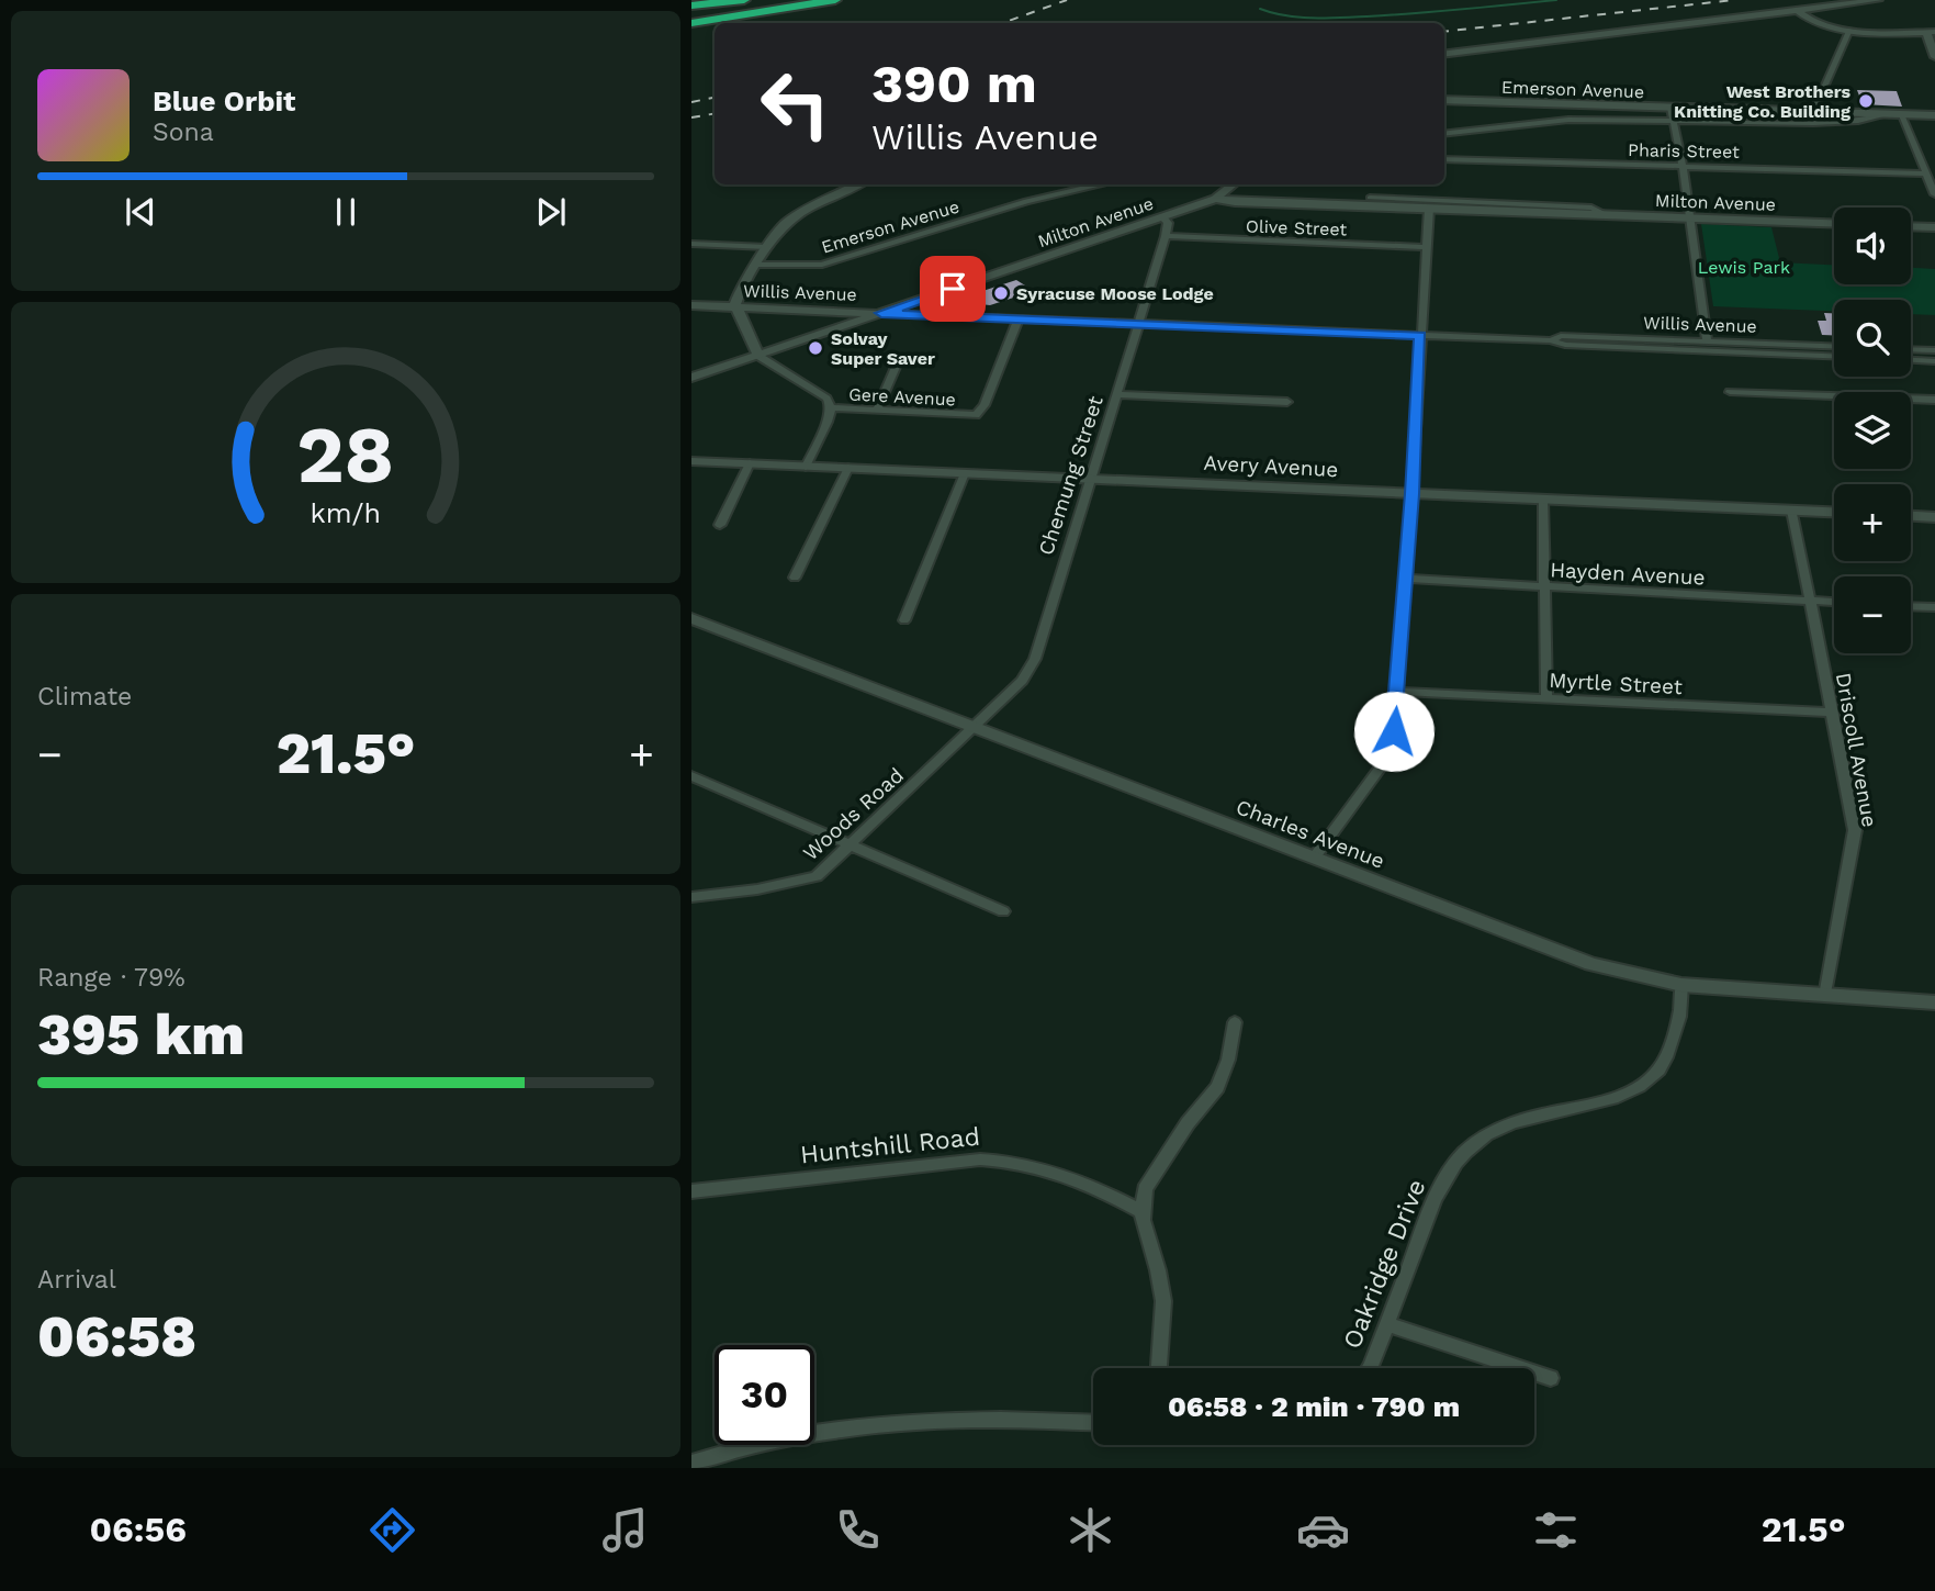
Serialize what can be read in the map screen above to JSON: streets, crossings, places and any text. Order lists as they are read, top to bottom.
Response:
{
  "streets": {
    "street": [
      "Emerson Avenue",
      "Pharis Street",
      "Milton Avenue",
      "Olive Street",
      "Willis Avenue",
      "Gere Avenue",
      "Avery Avenue",
      "Chemung Street",
      "Hayden Avenue",
      "Myrtle Street",
      "Driscoll Avenue",
      "Woods Road",
      "Charles Avenue",
      "Huntshill Road",
      "Oakridge Drive"
    ]
  },
  "crossings": [
    ["Milton Avenue", "Willis Avenue"],
    ["Milton Avenue", "Chemung Street"],
    ["Olive Street", "Chemung Street"],
    ["Willis Avenue", "Gere Avenue"],
    ["Willis Avenue", "Chemung Street"],
    ["Gere Avenue", "Avery Avenue"],
    ["Avery Avenue", "Chemung Street"],
    ["Avery Avenue", "Driscoll Avenue"],
    ["Chemung Street", "Woods Road"],
    ["Chemung Street", "Charles Avenue"],
    ["Hayden Avenue", "Driscoll Avenue"],
    ["Myrtle Street", "Driscoll Avenue"],
    ["Driscoll Avenue", "Charles Avenue"],
    ["Woods Road", "Charles Avenue"],
    ["Charles Avenue", "Oakridge Drive"]
  ],
  "parks": ["Lewis Park"],
  "places": ["West Brothers Knitting Co. Building", "Syracuse Moose Lodge", "Solvay Super Saver"],
  "page": {
    "turn": ["390 m", "Willis Avenue"],
    "song": ["Blue Orbit", "Sona"],
    "map_buttons": ["+", "−"],
    "tile": [
      "Climate",
      ["Range · 79%", "395 km"],
      ["Arrival", "06:58"]
    ],
    "heat": ["−", "21.5°", "+"],
    "limit": "30",
    "trip": "06:58 · 2 min · 790 m",
    "tabs": ["06:56", "21.5°"],
    "gauge": ["28", "km/h"]
  }
}
